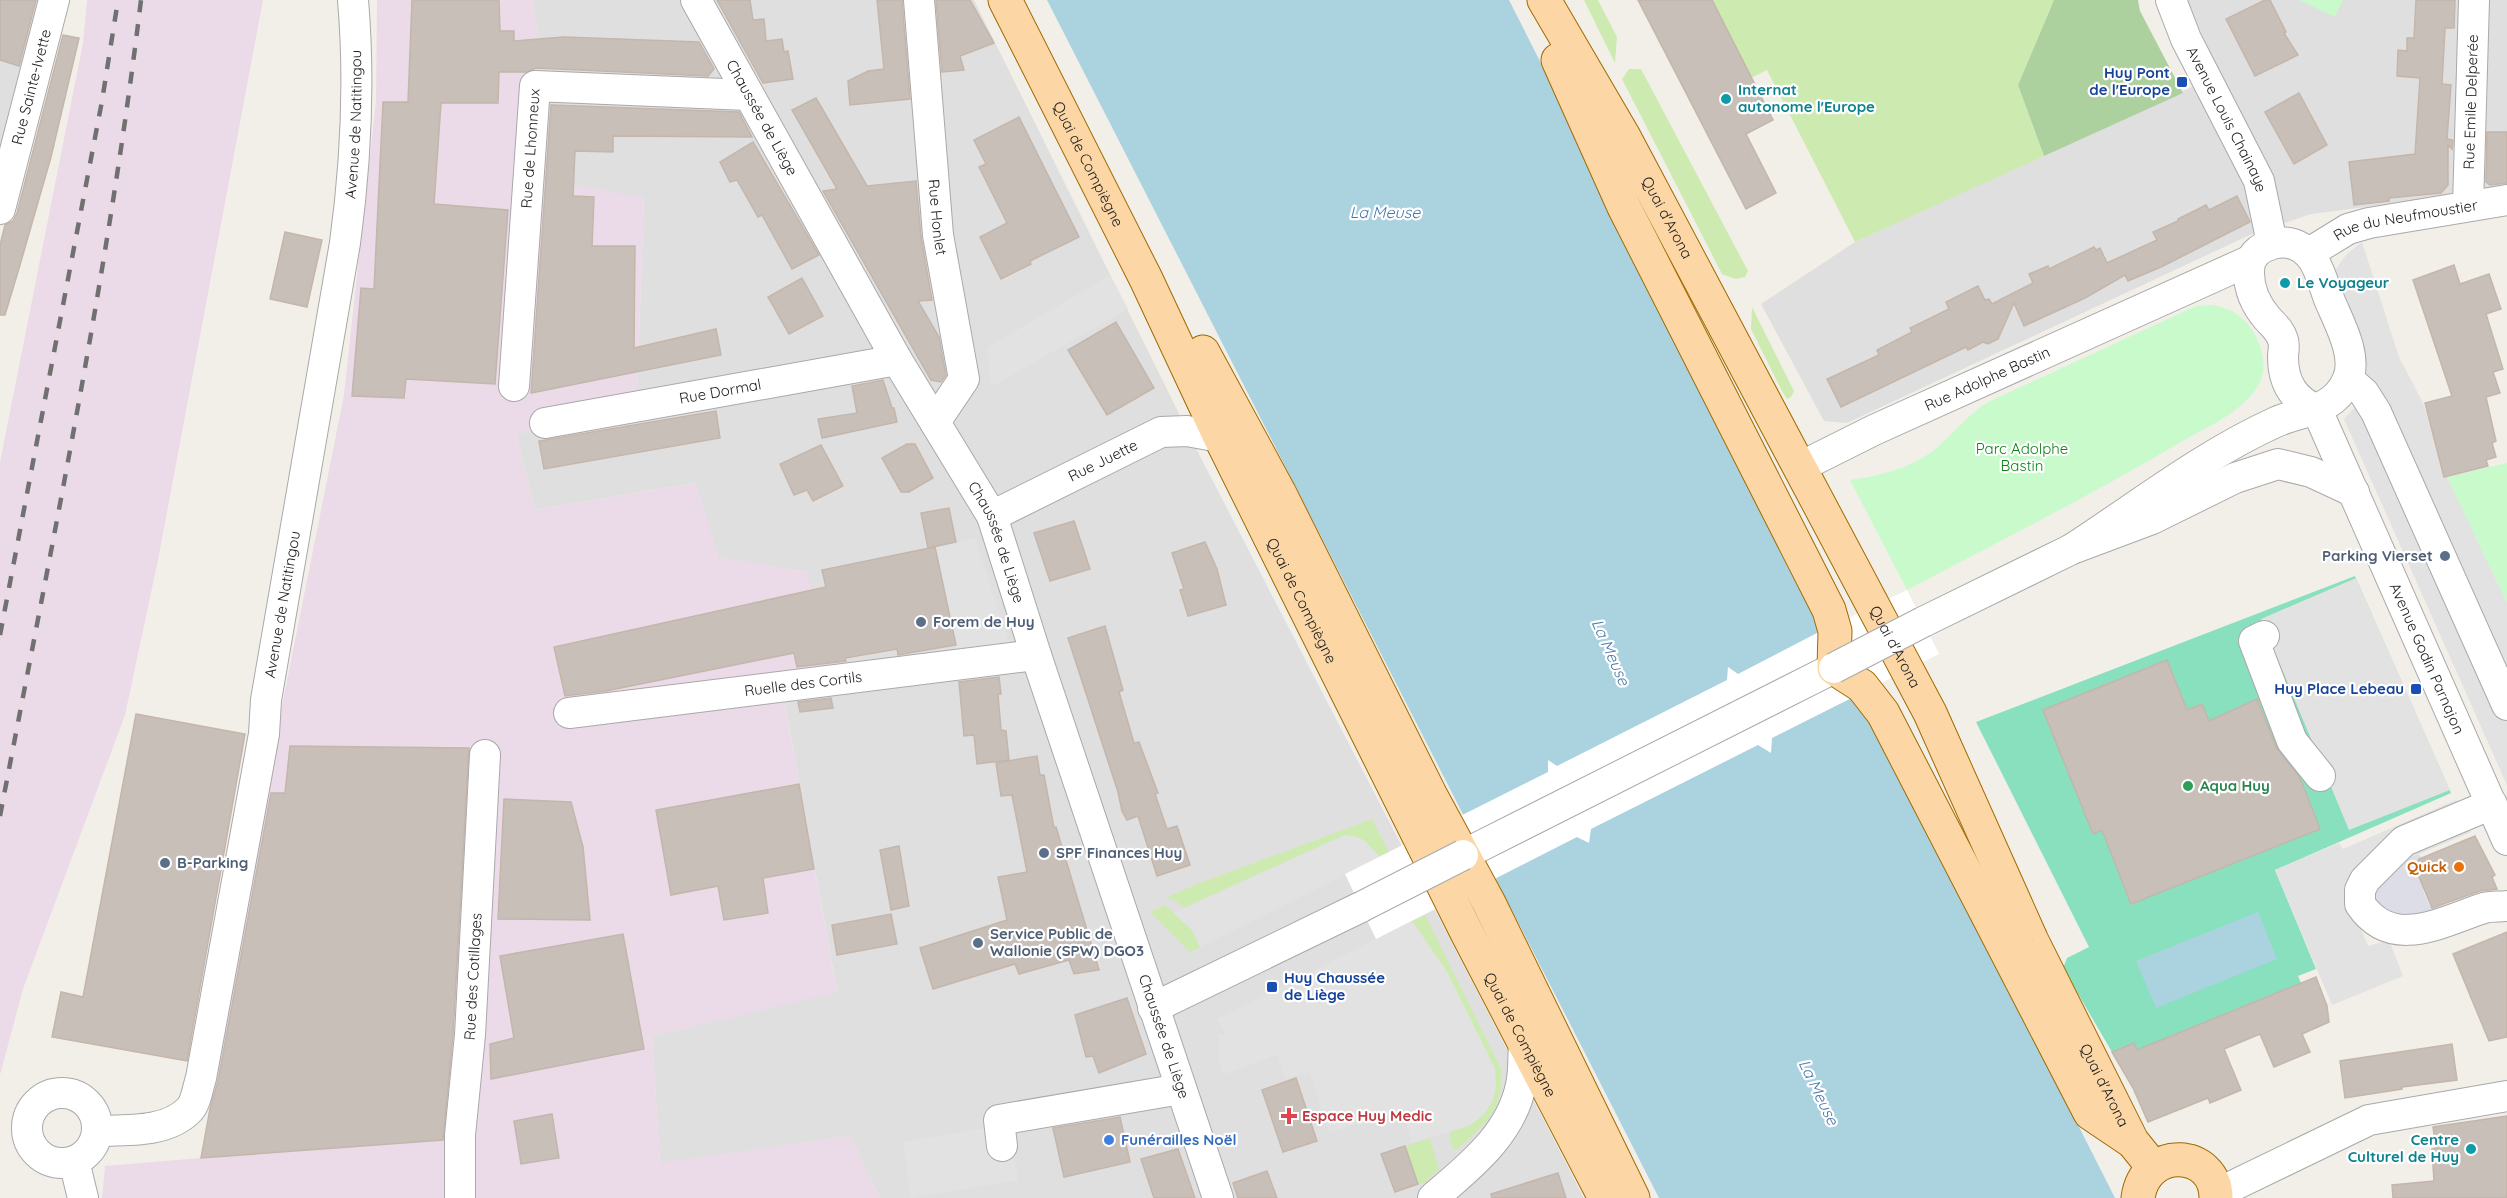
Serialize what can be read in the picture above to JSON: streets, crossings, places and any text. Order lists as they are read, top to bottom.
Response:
{
  "streets": {
    "main road": ["Quai de Compiègne", "Quai d'Arona"],
    "street": [
      "Rue Sainte-Ivette",
      "Rue Emile Delperée",
      "Chaussée de Liège",
      "Avenue Louis Chainaye",
      "Avenue de Natitingou",
      "Rue de Lhonneux",
      "Rue Honlet",
      "Rue du Neufmoustier",
      "Rue Adolphe Bastin",
      "Rue Dormal",
      "Rue Juette",
      "Avenue Godin Parnajon",
      "Ruelle des Cortils",
      "Rue des Cotillages"
    ]
  },
  "crossings": [
    ["Rue Emile Delperée", "Rue du Neufmoustier"],
    ["Chaussée de Liège", "Rue de Lhonneux"],
    ["Chaussée de Liège", "Rue Honlet"],
    ["Chaussée de Liège", "Rue Dormal"],
    ["Chaussée de Liège", "Rue Juette"],
    ["Chaussée de Liège", "Ruelle des Cortils"],
    ["Avenue Louis Chainaye", "Rue Adolphe Bastin"],
    ["Quai de Compiègne", "Rue Juette"],
    ["Quai d'Arona", "Rue Adolphe Bastin"]
  ],
  "water": ["La Meuse"],
  "parks": ["Parc Adolphe Bastin"],
  "places": {
    "transit": ["Huy Pont de l'Europe", "Huy Place Lebeau", "Huy Chaussée de Liège"],
    "other": [
      "Internat autonome l'Europe",
      "Le Voyageur",
      "Parking Vierset",
      "Forem de Huy",
      "Aqua Huy",
      "SPF Finances Huy",
      "B-Parking",
      "Quick",
      "Service Public de Wallonie (SPW) DGO3",
      "Funérailles Noël",
      "Centre Culturel de Huy"
    ],
    "health": ["Espace Huy Medic"]
  }
}
